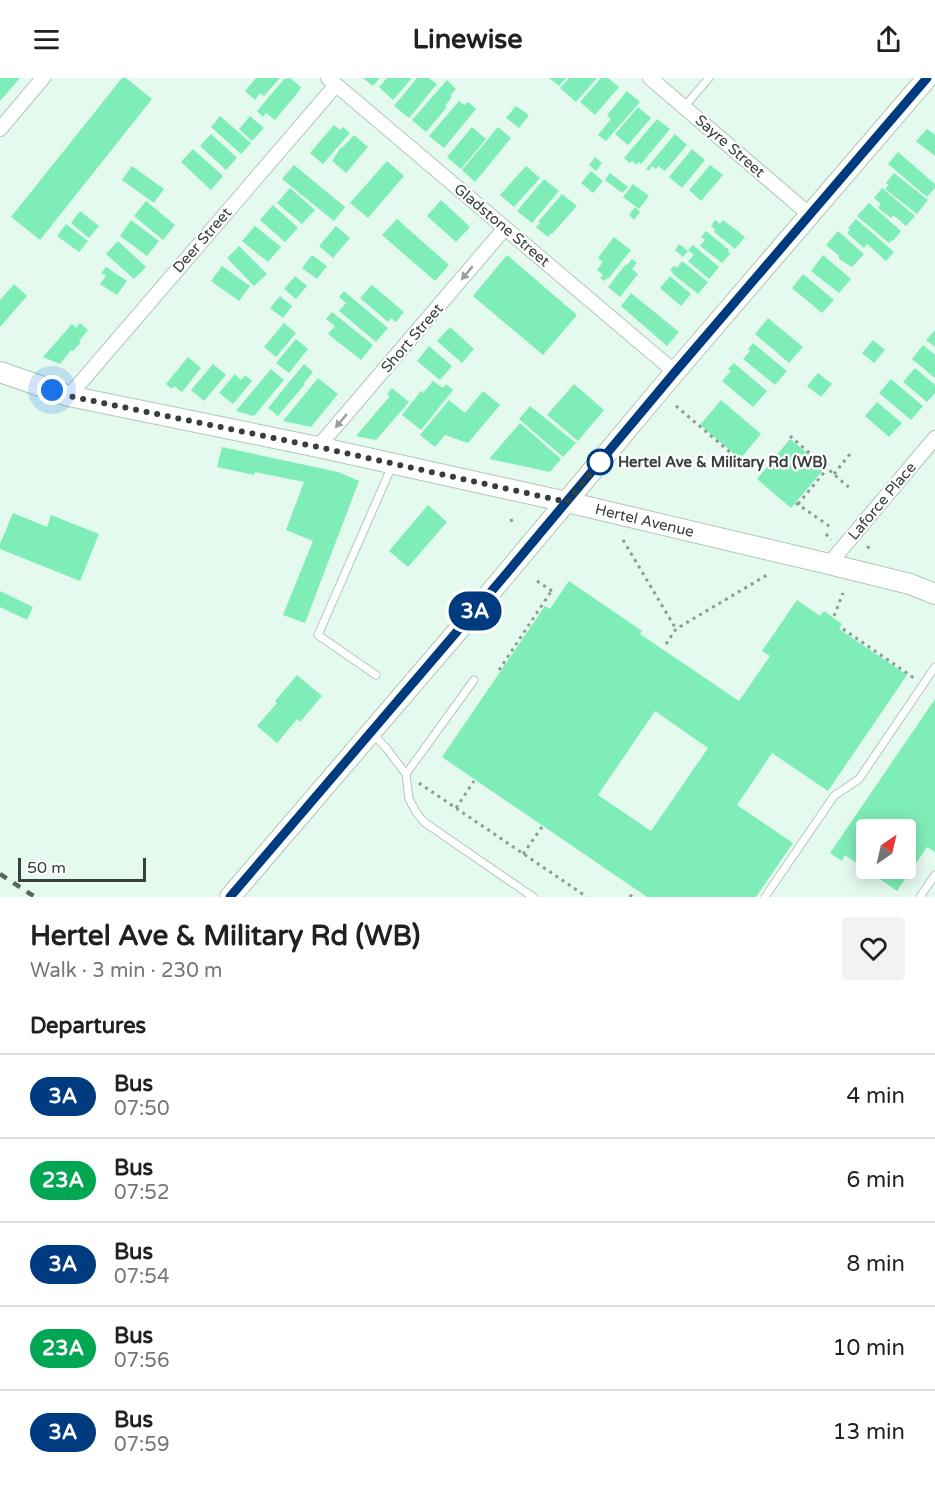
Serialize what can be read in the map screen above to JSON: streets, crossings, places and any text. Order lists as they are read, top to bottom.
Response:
{
  "streets": {
    "main road": ["Hertel Avenue"],
    "street": [
      "Sayre Street",
      "Gladstone Street",
      "Deer Street",
      "Short Street",
      "Laforce Place"
    ]
  },
  "crossings": [
    ["Gladstone Street", "Deer Street"],
    ["Gladstone Street", "Short Street"],
    ["Deer Street", "Hertel Avenue"],
    ["Short Street", "Hertel Avenue"],
    ["Laforce Place", "Hertel Avenue"]
  ],
  "one_way": ["Short Street"],
  "places": ["Hertel Ave & Military Rd (WB)"],
  "lines": ["bus line 3A"],
  "scale_bar": "50 m",
  "north": "top right",
  "page": {
    "header": "Linewise",
    "on_map": "3A",
    "scale": "50 m",
    "heading": [
      ["Hertel Ave & Military Rd (WB)", "Walk · 3 min · 230 m"],
      "Departures"
    ],
    "list": [
      {
        "mark": "3A",
        "name": "Bus",
        "note": "07:50",
        "value": "4 min"
      },
      {
        "mark": "23A",
        "name": "Bus",
        "note": "07:52",
        "value": "6 min"
      },
      {
        "mark": "3A",
        "name": "Bus",
        "note": "07:54",
        "value": "8 min"
      },
      {
        "mark": "23A",
        "name": "Bus",
        "note": "07:56",
        "value": "10 min"
      },
      {
        "mark": "3A",
        "name": "Bus",
        "note": "07:59",
        "value": "13 min"
      }
    ]
  }
}
